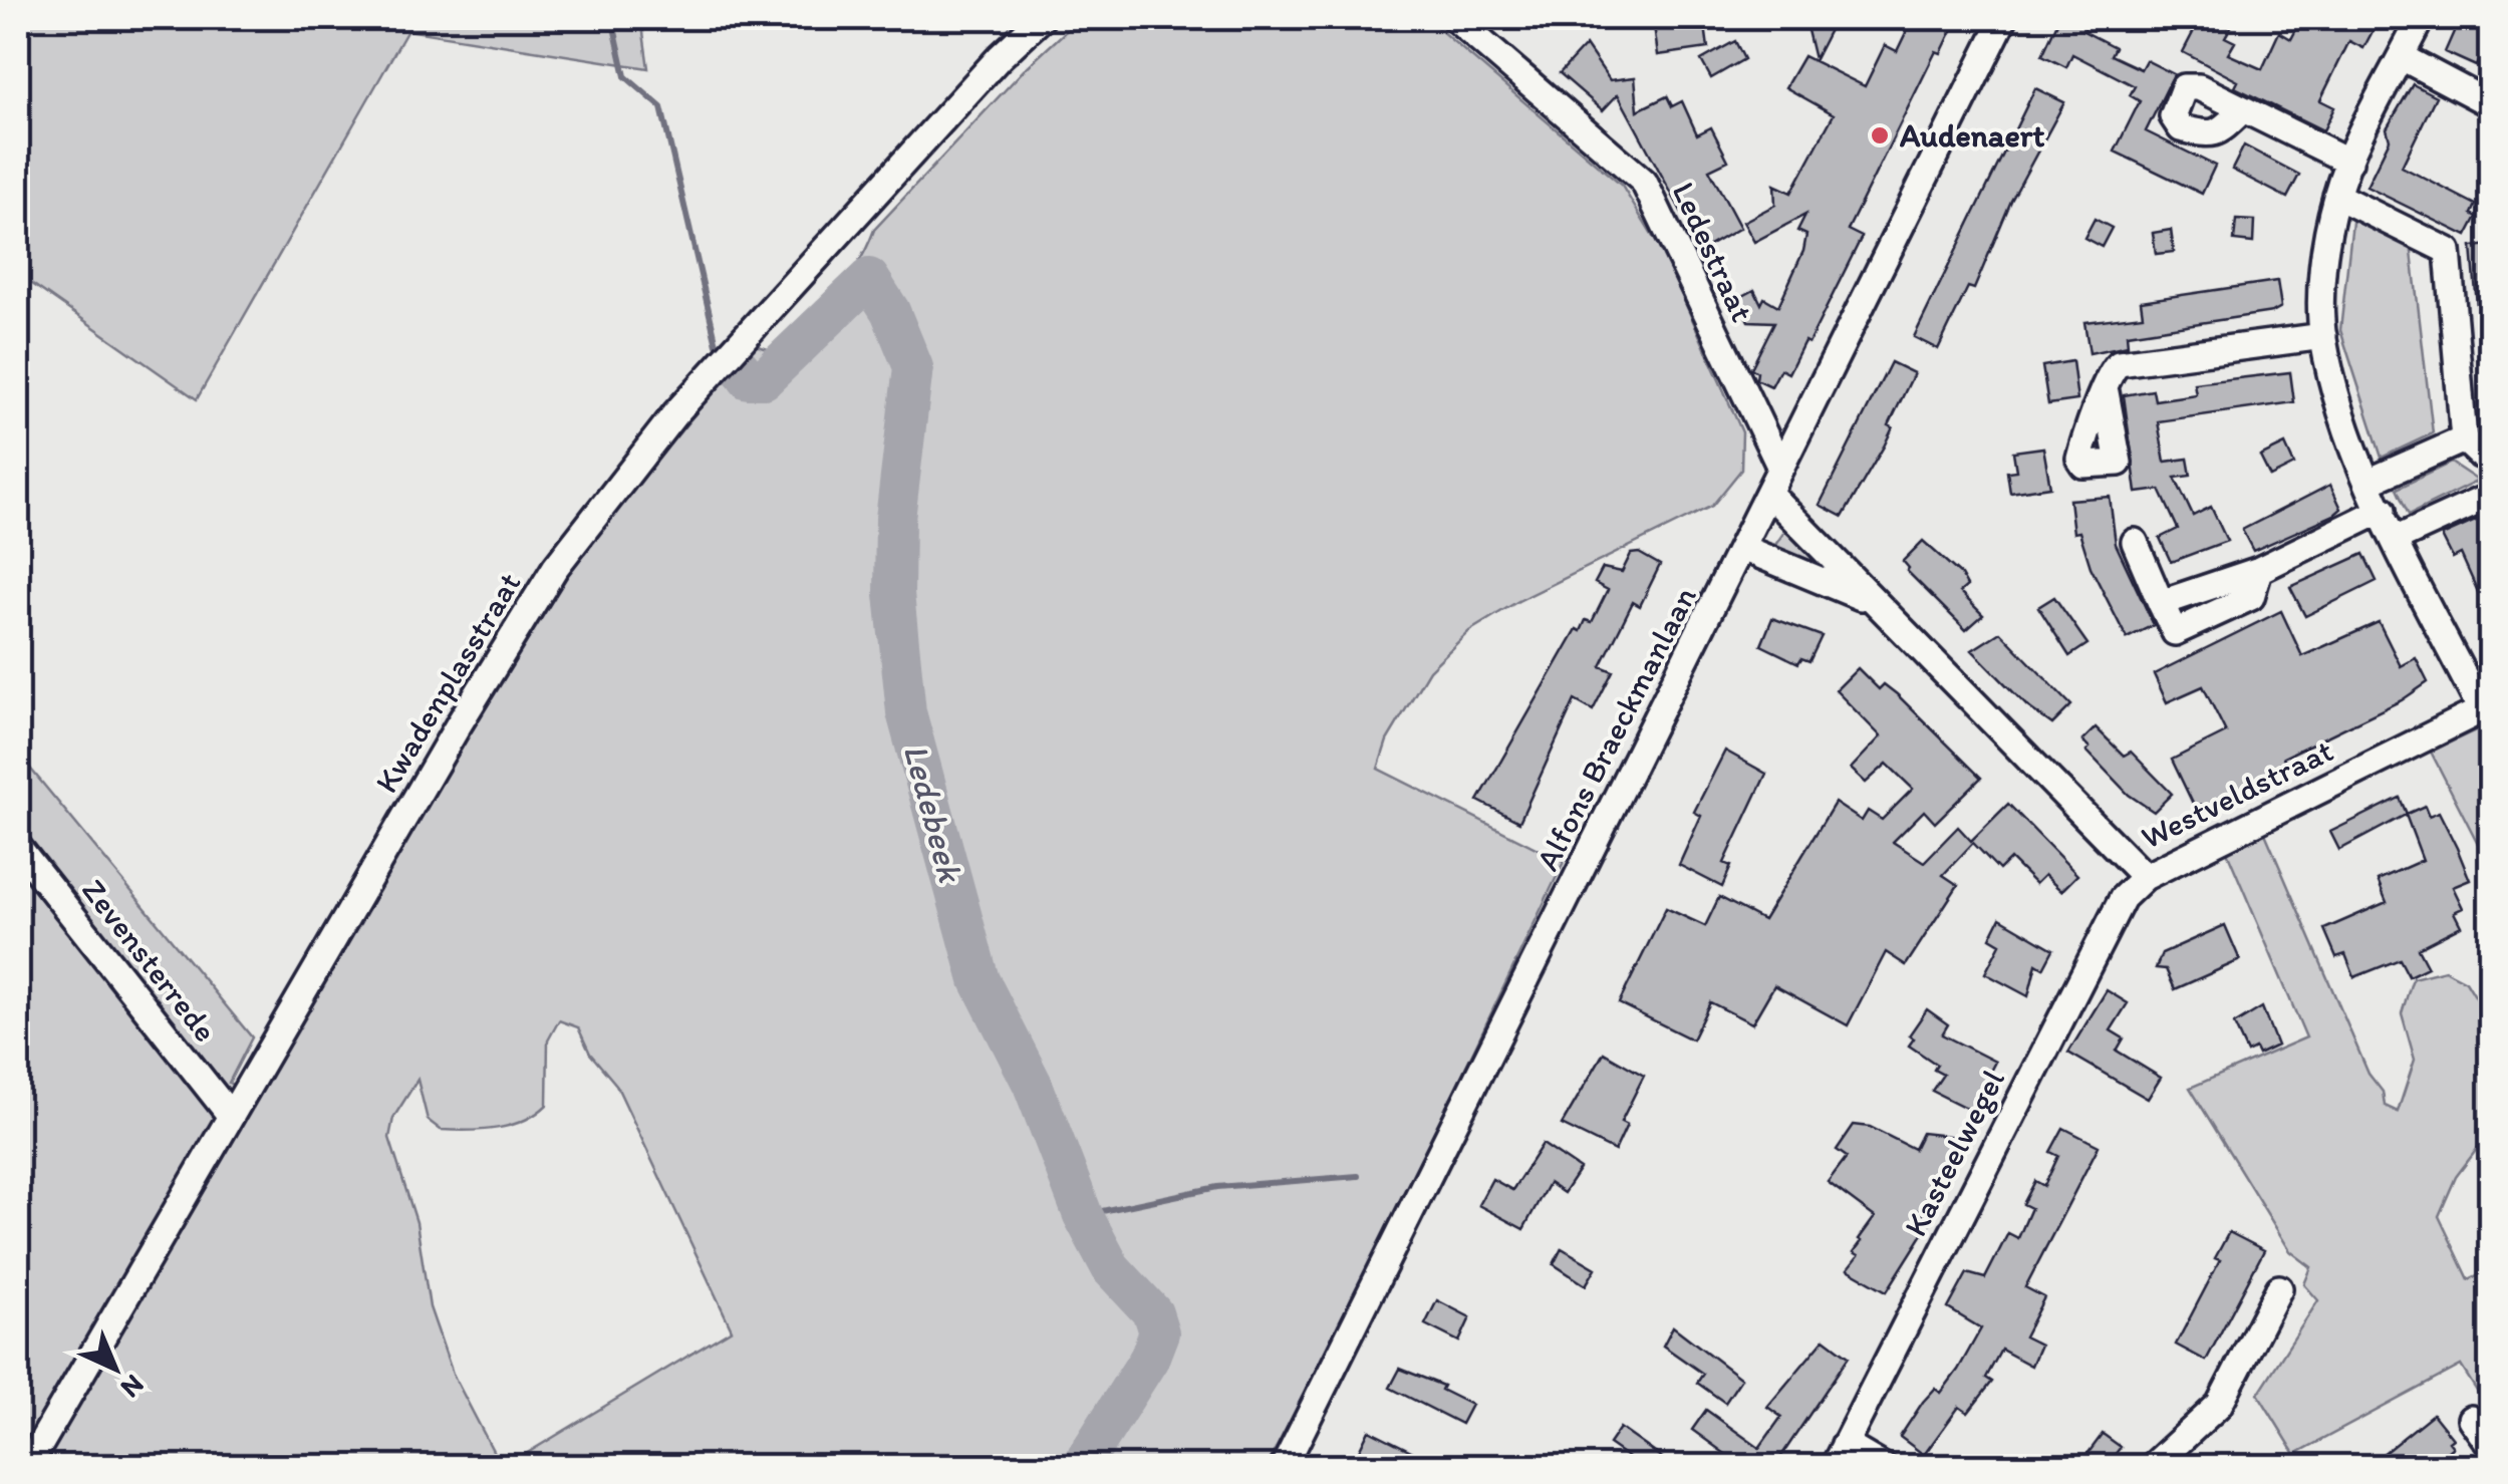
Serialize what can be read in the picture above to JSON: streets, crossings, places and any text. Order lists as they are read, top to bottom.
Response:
{
  "streets": {
    "street": [
      "Ledestraat",
      "Kwadenplasstraat",
      "Alfons Braeckmanlaan",
      "Westveldstraat",
      "Zevensterrede",
      "Kasteelwegel"
    ]
  },
  "crossings": [
    ["Ledestraat", "Alfons Braeckmanlaan"],
    ["Kwadenplasstraat", "Zevensterrede"],
    ["Alfons Braeckmanlaan", "Westveldstraat"],
    ["Westveldstraat", "Kasteelwegel"]
  ],
  "water": ["Ledebeek"],
  "places": ["Audenaert"],
  "north": "bottom right"
}
